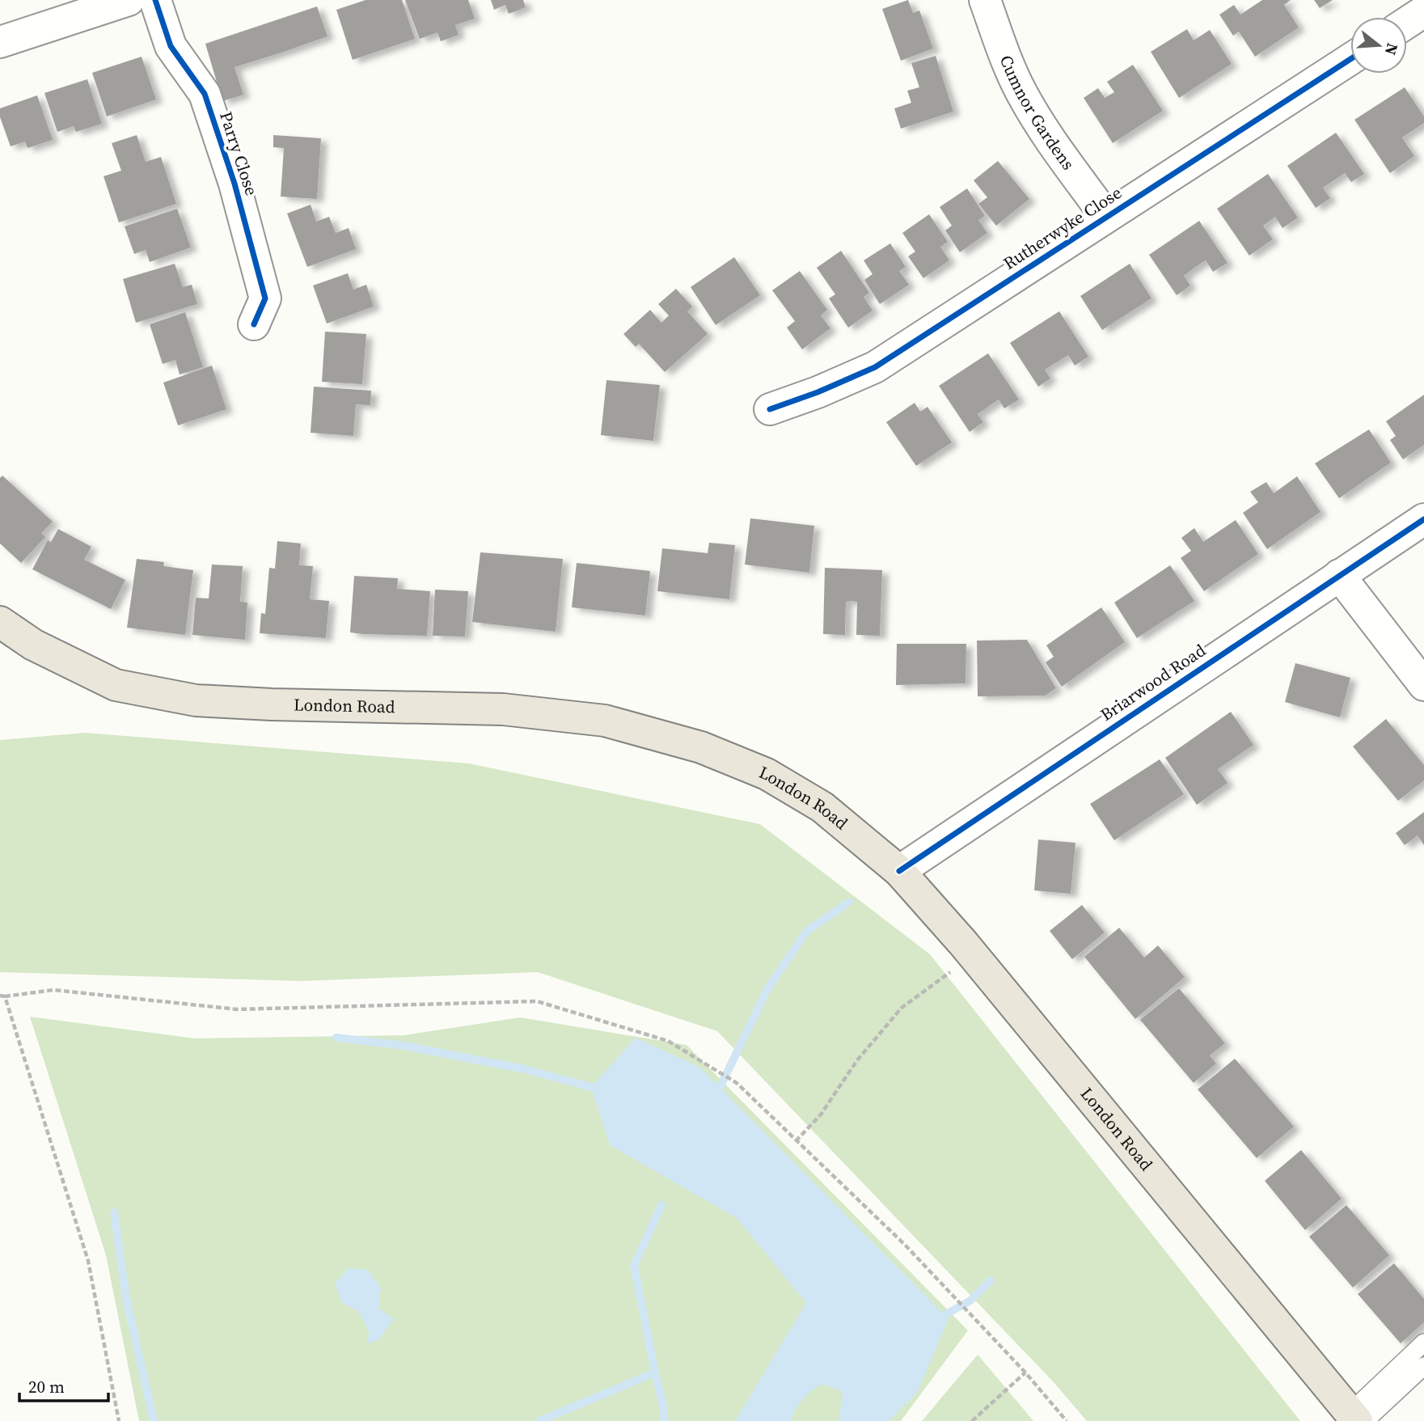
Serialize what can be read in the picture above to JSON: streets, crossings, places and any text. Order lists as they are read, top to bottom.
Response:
{
  "streets": {
    "highway": ["London Road"],
    "street": [
      "Cumnor Gardens",
      "Parry Close",
      "Rutherwyke Close",
      "Briarwood Road"
    ]
  },
  "crossings": [
    ["Cumnor Gardens", "Rutherwyke Close"],
    ["Briarwood Road", "London Road"]
  ],
  "scale_bar": "20 m",
  "north": "right"
}
